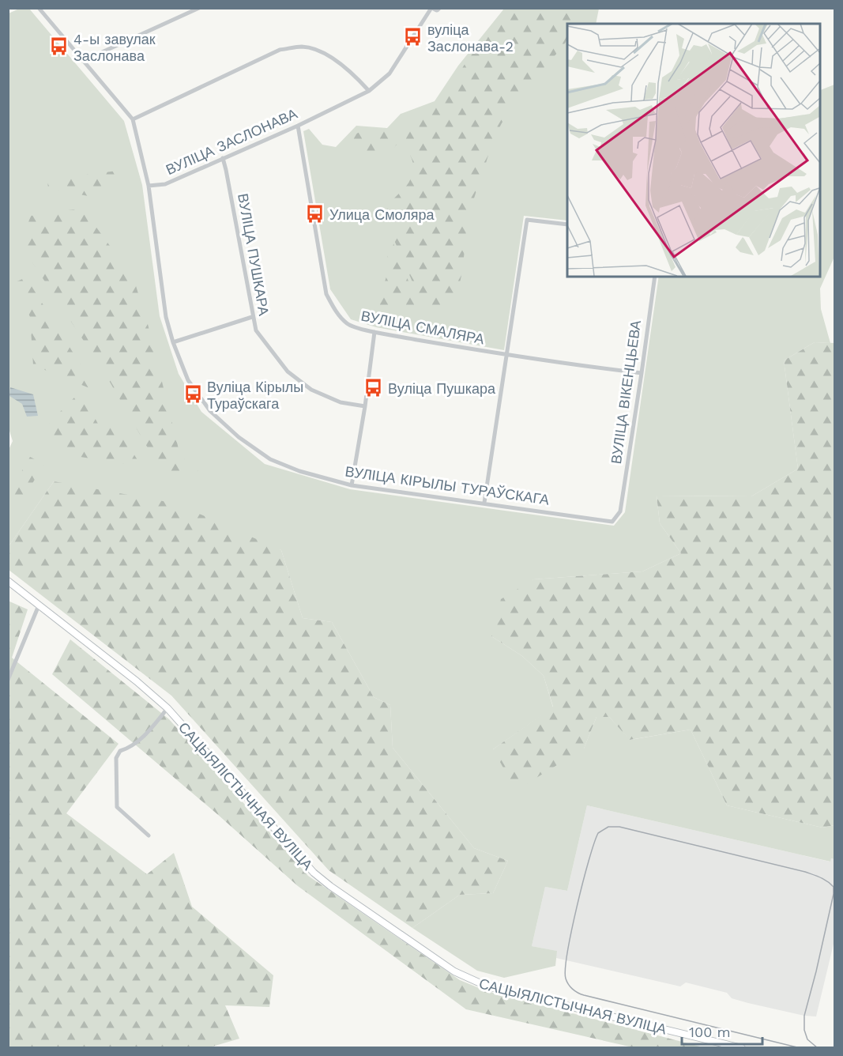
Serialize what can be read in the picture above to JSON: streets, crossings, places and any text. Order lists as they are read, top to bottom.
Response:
{
  "streets": {
    "main road": ["САЦЫЯЛІСТЫЧНАЯ ВУЛІЦА"],
    "street": [
      "ВУЛІЦА ЗАСЛОНАВА",
      "ВУЛІЦА ПУШКАРА",
      "ВУЛІЦА СМАЛЯРА",
      "ВУЛІЦА ВІКЕНЦЬЕВА",
      "ВУЛІЦА КІРЫЛЫ ТУРАЎСКАГА"
    ]
  },
  "crossings": [
    ["ВУЛІЦА ЗАСЛОНАВА", "ВУЛІЦА ПУШКАРА"],
    ["ВУЛІЦА ЗАСЛОНАВА", "ВУЛІЦА СМАЛЯРА"],
    ["ВУЛІЦА ЗАСЛОНАВА", "ВУЛІЦА КІРЫЛЫ ТУРАЎСКАГА"],
    ["ВУЛІЦА СМАЛЯРА", "ВУЛІЦА ВІКЕНЦЬЕВА"],
    ["ВУЛІЦА ВІКЕНЦЬЕВА", "ВУЛІЦА КІРЫЛЫ ТУРАЎСКАГА"]
  ],
  "places": {
    "bus stop": [
      "вуліца Заслонава-2",
      "4-ы завулак Заслонава",
      "Улица Смоляра",
      "Вуліца Пушкара",
      "Вуліца Кірылы Тураўскага"
    ]
  },
  "scale_bar": "100 m"
}
